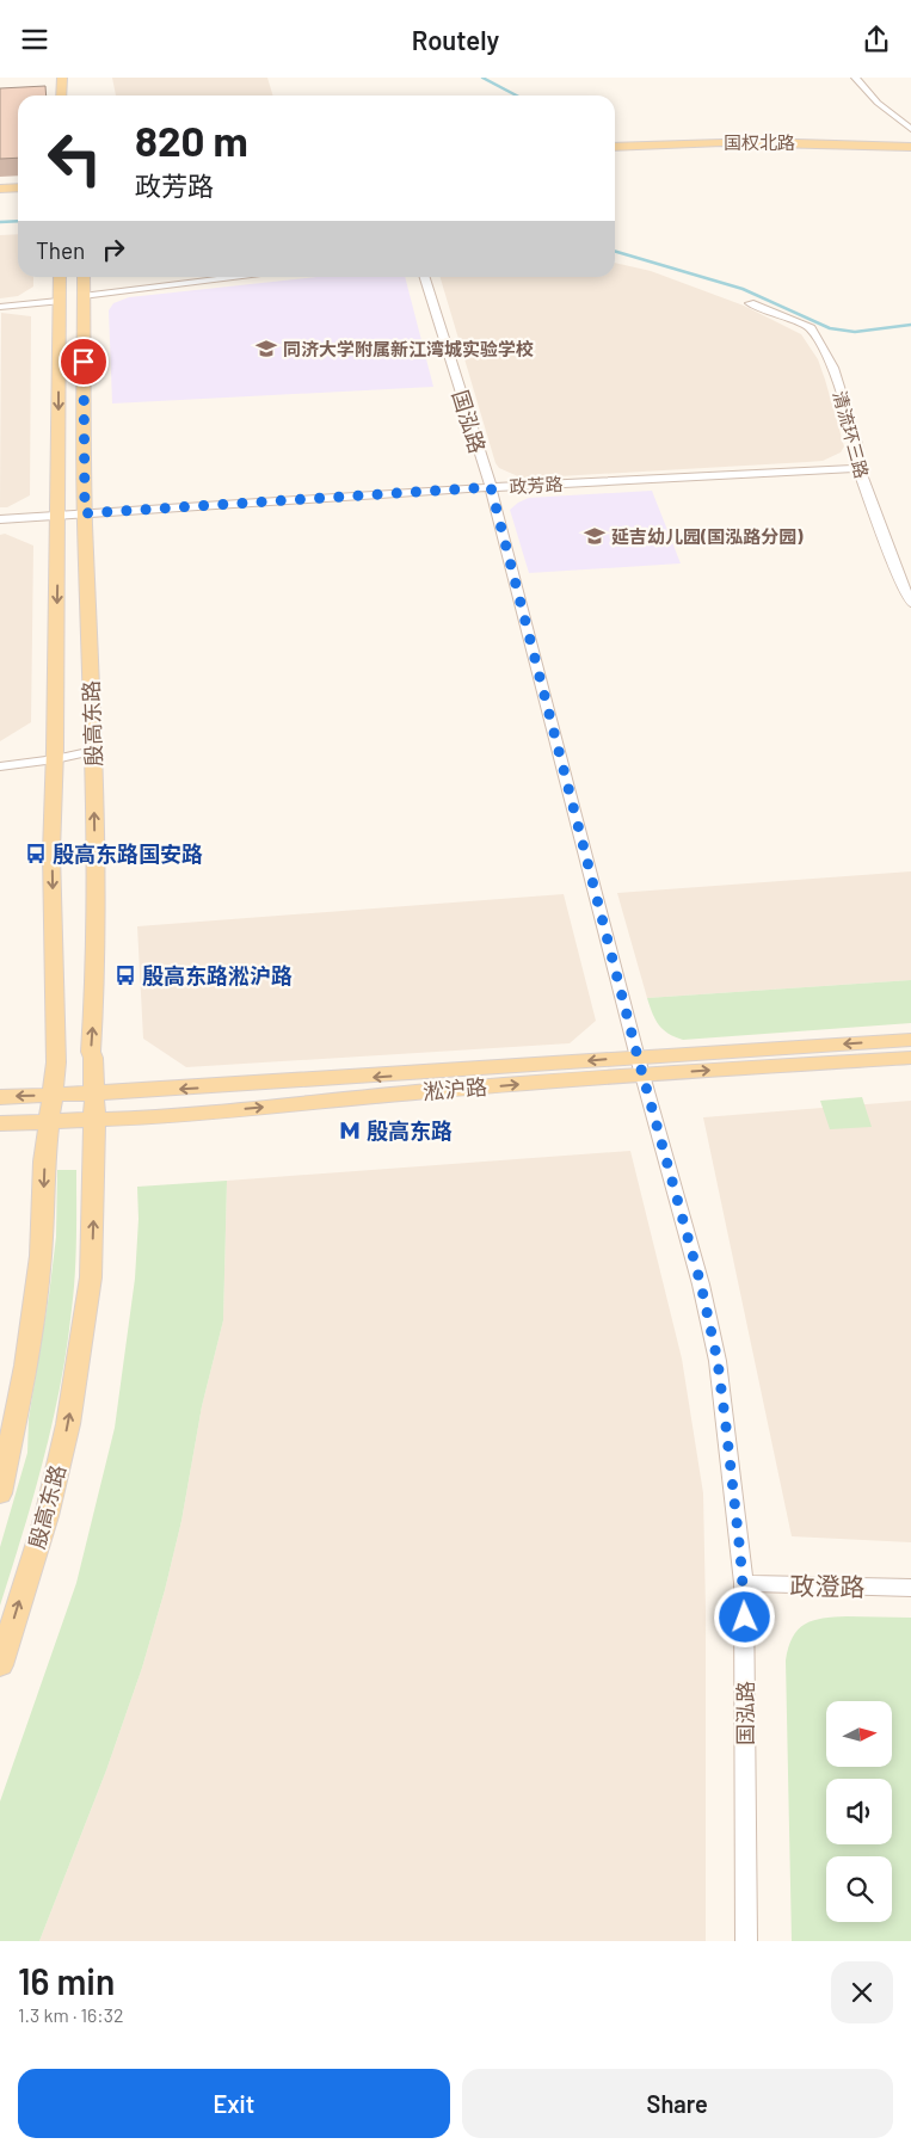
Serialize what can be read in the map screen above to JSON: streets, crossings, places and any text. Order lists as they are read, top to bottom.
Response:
{
  "streets": {
    "main road": ["国权北路", "殷高东路", "淞沪路"],
    "street": [
      "国泓路",
      "清流环三路",
      "政芳路",
      "政澄路"
    ]
  },
  "crossings": [
    ["国泓路", "政芳路"],
    ["国泓路", "淞沪路"],
    ["国泓路", "政澄路"],
    ["清流环三路", "政芳路"],
    ["政芳路", "殷高东路"],
    ["殷高东路", "淞沪路"]
  ],
  "places": {
    "school or university": ["同济大学附属新江湾城实验学校", "延吉幼儿园(国泓路分园)"],
    "bus stop": ["殷高东路国安路", "殷高东路淞沪路"],
    "metro station": ["殷高东路"]
  },
  "north": "right",
  "page": {
    "header": "Routely",
    "turn": ["820 m", "政芳路"],
    "then": "Then",
    "heading": ["16 min", "1.3 km · 16:32"],
    "buttons": ["Exit", "Share"]
  }
}
